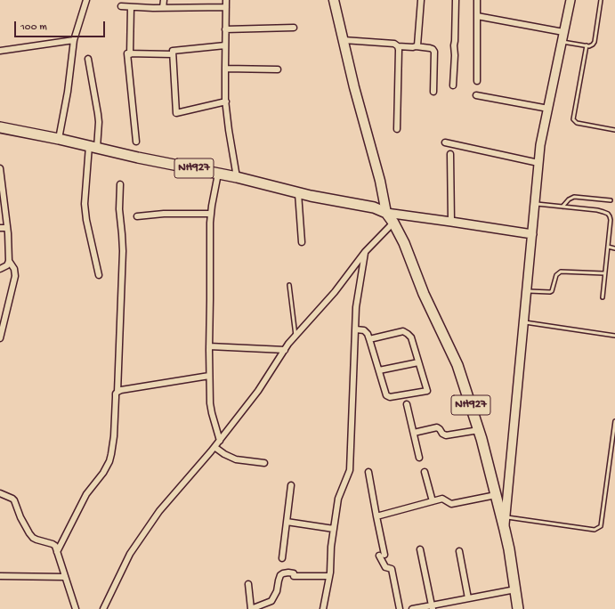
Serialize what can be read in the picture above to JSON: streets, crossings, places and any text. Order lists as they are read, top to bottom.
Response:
{
  "streets": {
    "highway": ["NH927"]
  },
  "scale_bar": "100 m"
}
